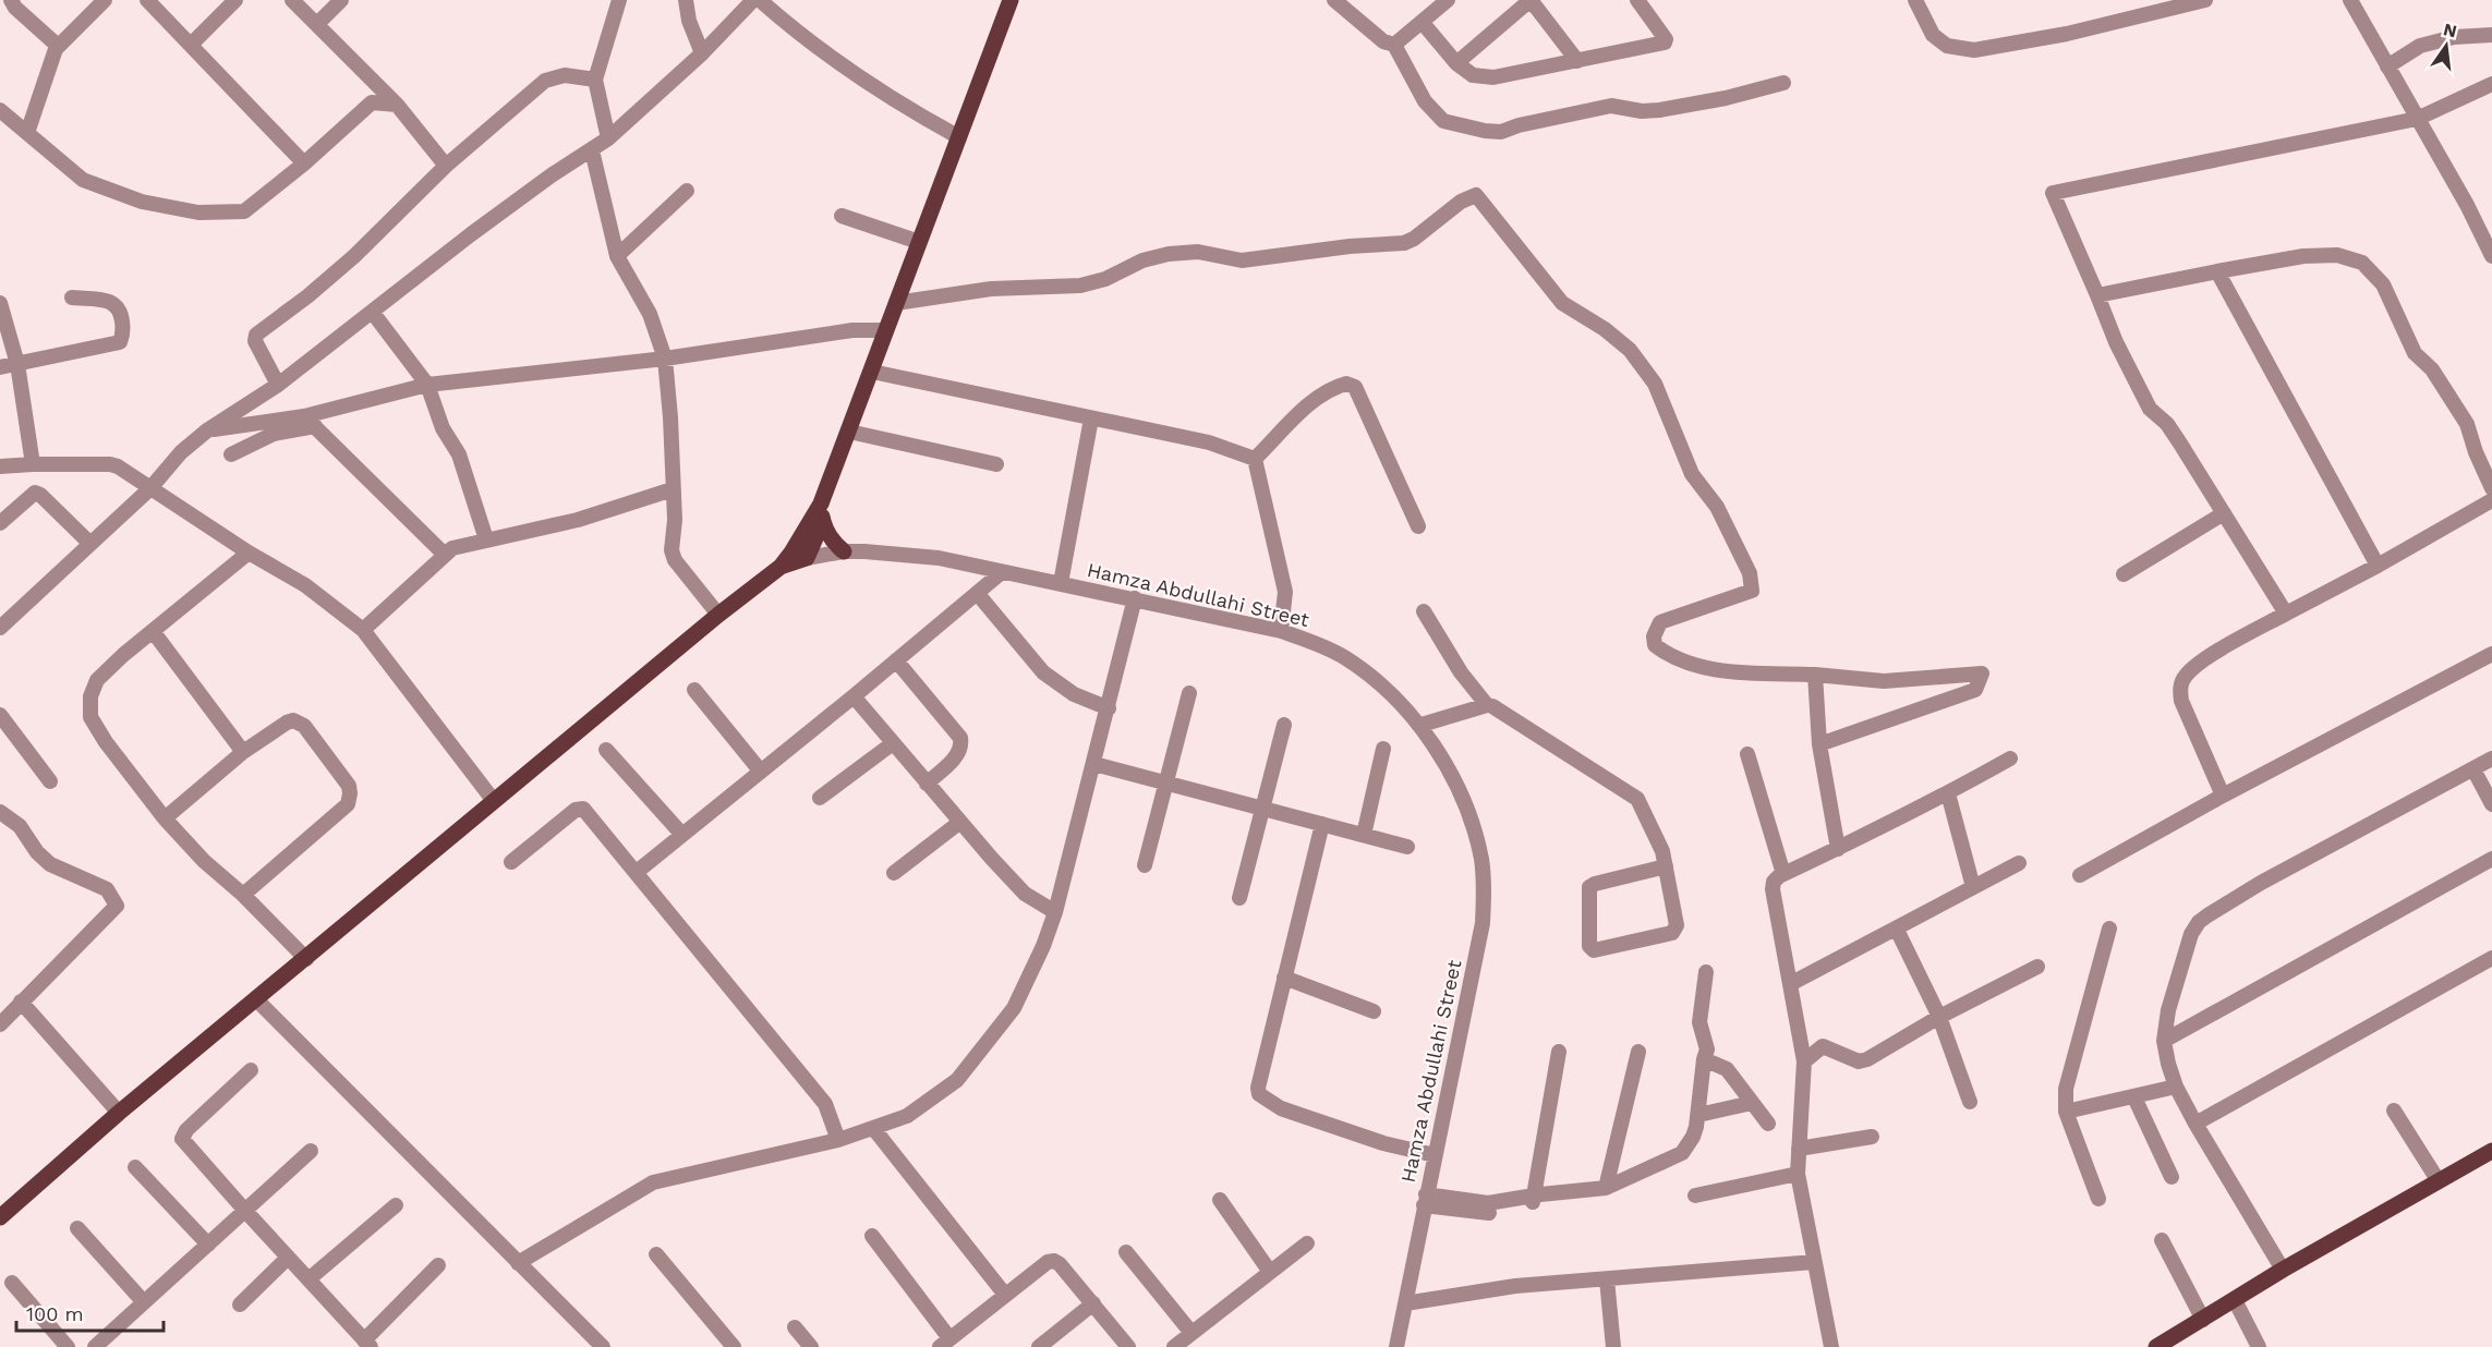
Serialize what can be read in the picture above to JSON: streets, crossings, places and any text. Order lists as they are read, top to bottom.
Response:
{
  "streets": {
    "street": ["Hamza Abdullahi Street"]
  },
  "scale_bar": "100 m",
  "north": "top"
}
